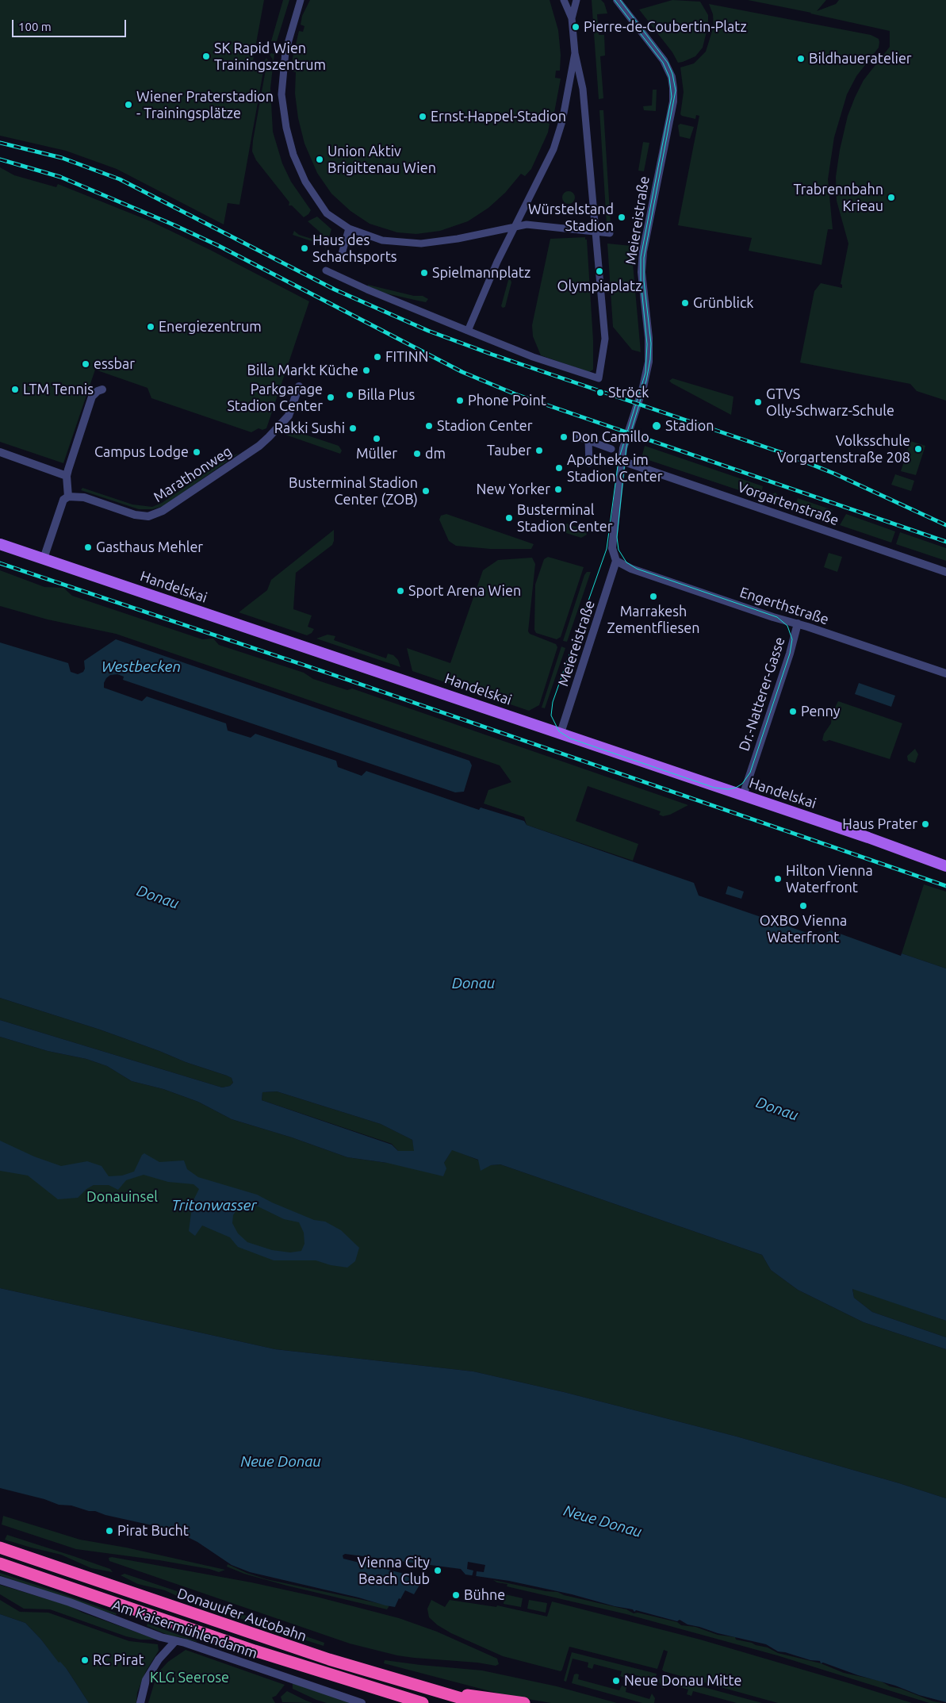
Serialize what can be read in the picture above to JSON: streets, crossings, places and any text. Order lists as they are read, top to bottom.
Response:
{
  "streets": {
    "highway": ["Donauufer Autobahn"],
    "main road": ["Handelskai"],
    "street": [
      "Meiereistraße",
      "Marathonweg",
      "Vorgartenstraße",
      "Engerthstraße",
      "Dr.-Natterer-Gasse",
      "Am Kaisermühlendamm"
    ]
  },
  "crossings": [
    ["Meiereistraße", "Vorgartenstraße"],
    ["Meiereistraße", "Handelskai"],
    ["Meiereistraße", "Engerthstraße"],
    ["Handelskai", "Dr.-Natterer-Gasse"],
    ["Engerthstraße", "Dr.-Natterer-Gasse"]
  ],
  "water": [
    "Westbecken",
    "Donau",
    "Tritonwasser",
    "Neue Donau"
  ],
  "parks": ["Donauinsel", "KLG Seerose"],
  "places": [
    "Pierre-de-Coubertin-Platz",
    "SK Rapid Wien Trainingszentrum",
    "Bildhaueratelier",
    "Wiener Praterstadion - Trainingsplätze",
    "Ernst-Happel-Stadion",
    "Union Aktiv Brigittenau Wien",
    "Trabrennbahn Krieau",
    "Würstelstand Stadion",
    "Haus des Schachsports",
    "Olympiaplatz",
    "Spielmannplatz",
    "Grünblick",
    "Energiezentrum",
    "FITINN",
    "essbar",
    "Billa Markt Küche",
    "LTM Tennis",
    "Ströck",
    "Billa Plus",
    "Parkgarage Stadion Center",
    "Phone Point",
    "GTVS Olly-Schwarz-Schule",
    "Stadion Center",
    "Stadion",
    "Rakki Sushi",
    "Don Camillo",
    "Müller",
    "Volksschule Vorgartenstraße 208",
    "Tauber",
    "Campus Lodge",
    "dm",
    "Apotheke im Stadion Center",
    "New Yorker",
    "Busterminal Stadion Center (ZOB)",
    "Busterminal Stadion Center",
    "Gasthaus Mehler",
    "Sport Arena Wien",
    "Marrakesh Zementfliesen",
    "Penny",
    "Haus Prater",
    "Hilton Vienna Waterfront",
    "OXBO Vienna Waterfront",
    "Pirat Bucht",
    "Vienna City Beach Club",
    "Bühne",
    "RC Pirat",
    "Neue Donau Mitte"
  ],
  "scale_bar": "100 m"
}
